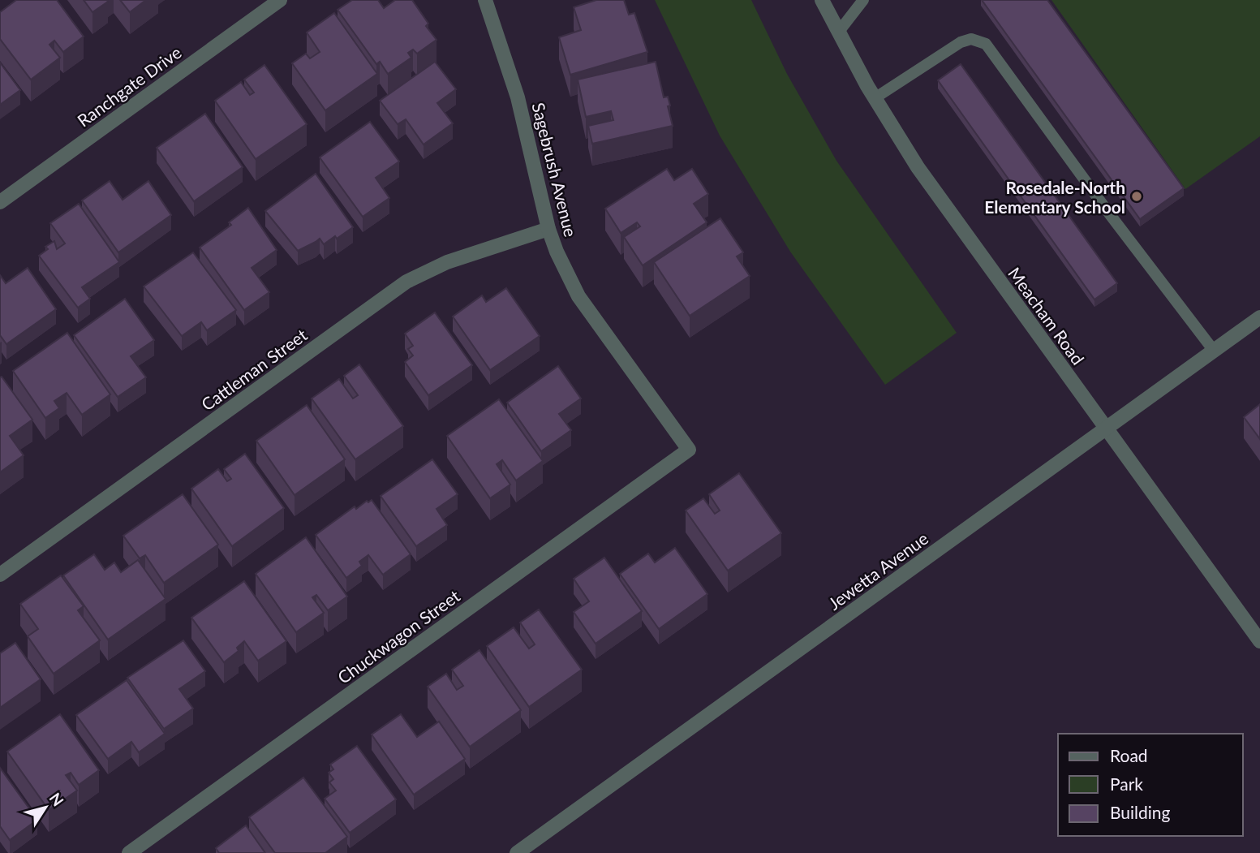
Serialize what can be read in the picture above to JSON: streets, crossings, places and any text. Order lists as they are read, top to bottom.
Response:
{
  "streets": {
    "street": [
      "Ranchgate Drive",
      "Sagebrush Avenue",
      "Meacham Road",
      "Cattleman Street",
      "Jewetta Avenue",
      "Chuckwagon Street"
    ]
  },
  "crossings": [
    ["Sagebrush Avenue", "Cattleman Street"],
    ["Sagebrush Avenue", "Chuckwagon Street"],
    ["Meacham Road", "Jewetta Avenue"]
  ],
  "places": ["Rosedale-North Elementary School"],
  "legend": ["Road", "Park", "Building"],
  "north": "top right"
}
